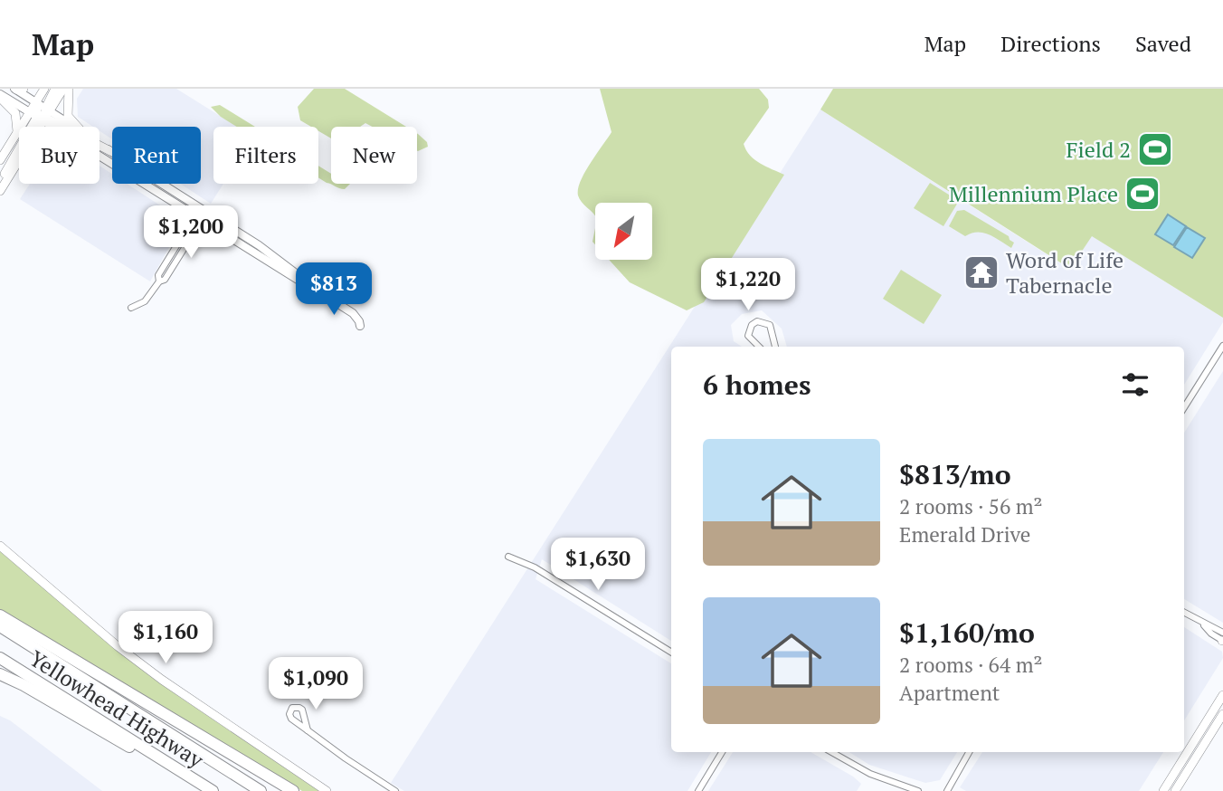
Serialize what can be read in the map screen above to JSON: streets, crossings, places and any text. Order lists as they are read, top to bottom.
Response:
{
  "streets": {
    "highway": ["Yellowhead Highway"]
  },
  "places": {
    "sports": ["Field 2", "Millennium Place"],
    "temple": ["Word of Life Tabernacle"]
  },
  "north": "bottom left",
  "page": {
    "header": "Map",
    "nav": ["Map", "Directions", "Saved"],
    "chip": [
      "Buy",
      "Rent",
      "Filters",
      "New"
    ],
    "price": [
      "$1,200",
      "$1,220",
      "$813",
      "$1,630",
      "$1,160",
      "$1,090"
    ],
    "heading": "6 homes",
    "list": [
      {
        "name": "$813/mo",
        "note": "2 rooms · 56 m² · Emerald Drive"
      },
      {
        "name": "$1,160/mo",
        "note": "2 rooms · 64 m² · Apartment"
      }
    ]
  }
}
